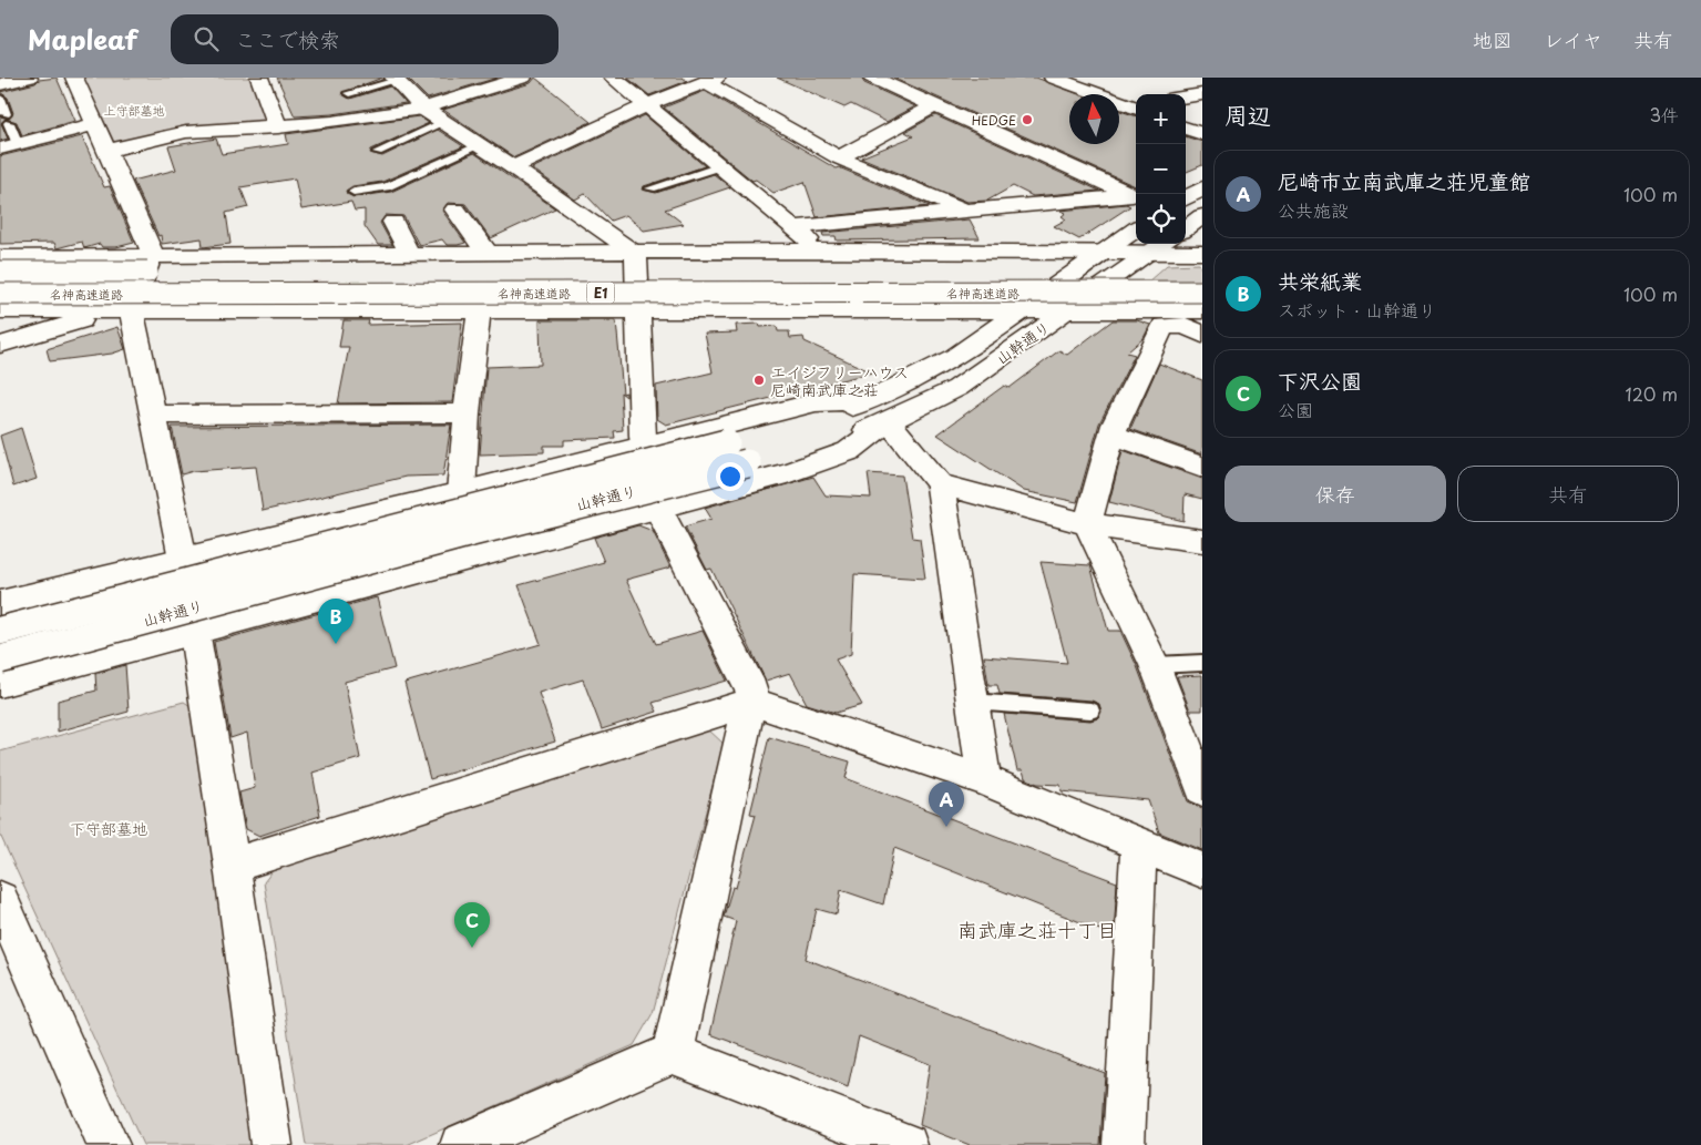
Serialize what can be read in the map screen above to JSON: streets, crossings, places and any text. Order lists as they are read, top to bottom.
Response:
{
  "streets": {
    "main road": ["名神高速道路", "E1", "山幹通り"]
  },
  "districts": ["南武庫之荘十丁目"],
  "parks": ["上守部墓地", "下守部墓地"],
  "places": ["HEDGE", "エイジフリーハウス 尼崎南武庫之荘"],
  "north": "top",
  "page": {
    "header": "Mapleaf",
    "search": "ここで検索",
    "nav": ["地図", "レイヤ", "共有"],
    "heading": ["周辺", "3件"],
    "map_buttons": ["+", "−"],
    "list": [
      {
        "mark": "A",
        "name": "尼崎市立南武庫之荘児童館",
        "note": "公共施設",
        "value": "100 m"
      },
      {
        "mark": "B",
        "name": "共栄紙業",
        "note": "スポット · 山幹通り",
        "value": "100 m"
      },
      {
        "mark": "C",
        "name": "下沢公園",
        "note": "公園",
        "value": "120 m"
      }
    ],
    "buttons": ["保存", "共有"],
    "pins": ["B", "A", "C"]
  }
}
